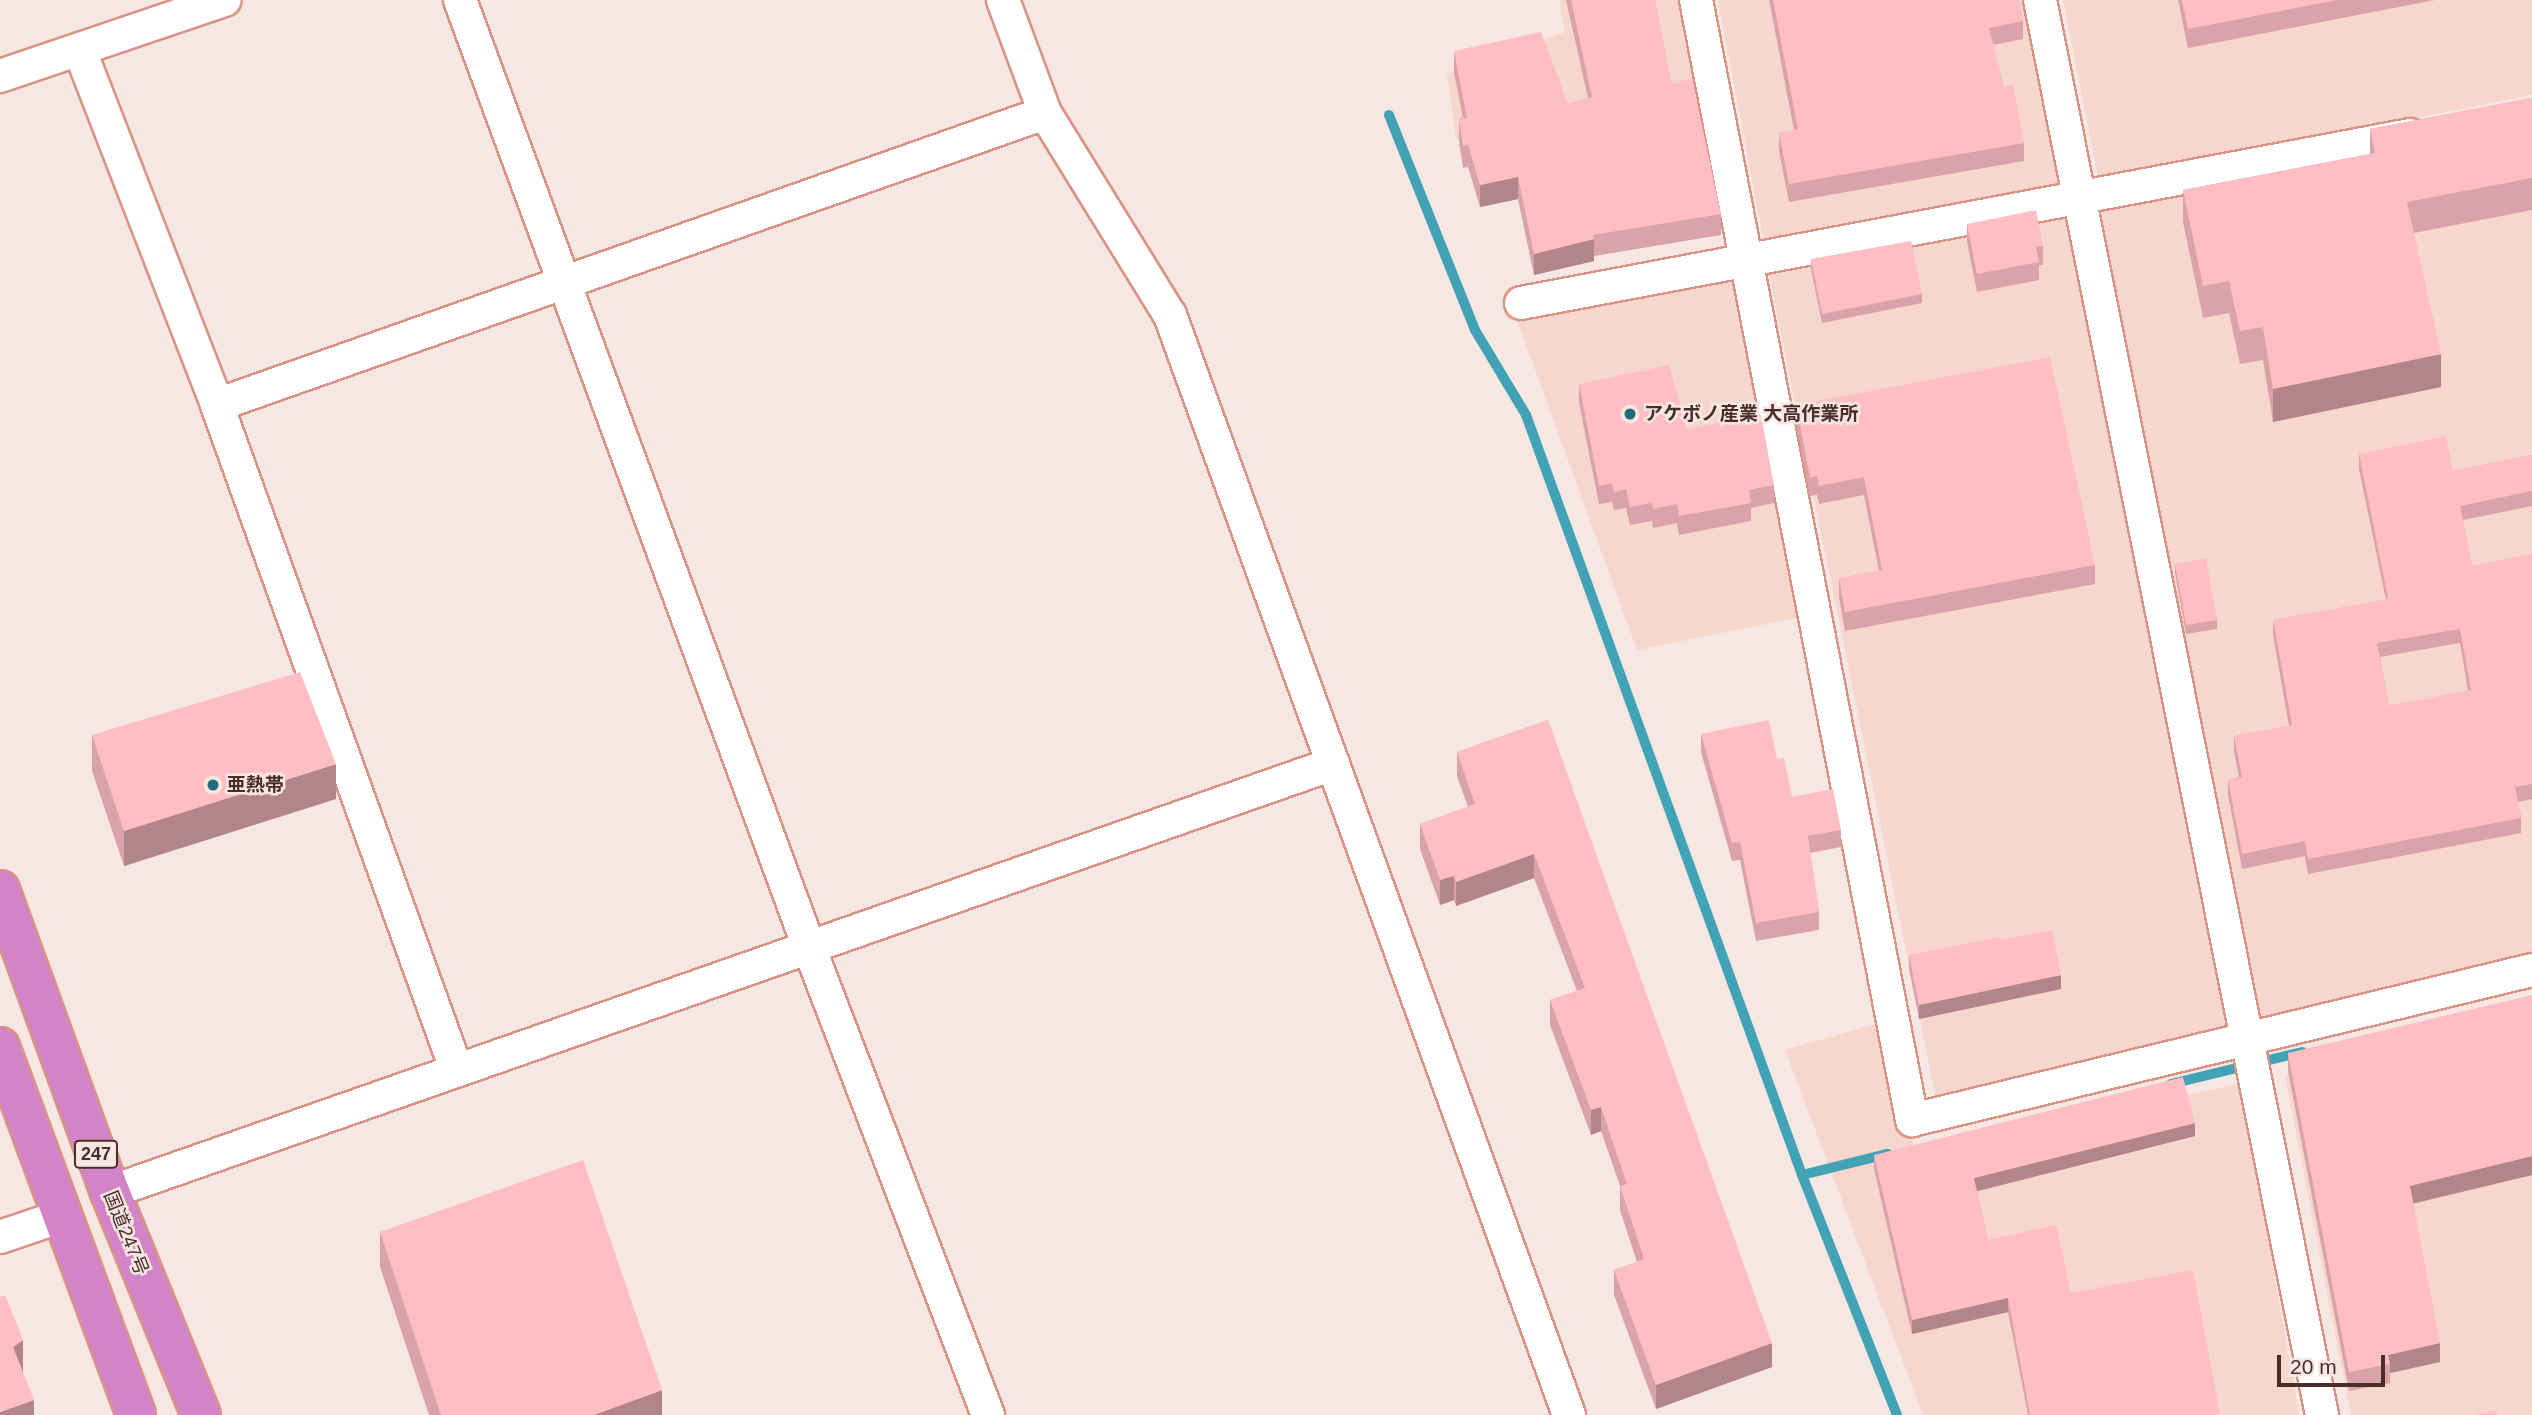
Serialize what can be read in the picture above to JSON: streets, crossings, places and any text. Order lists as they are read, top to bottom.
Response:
{
  "streets": {
    "highway": ["247", "国道247号"]
  },
  "places": ["アケボノ産業 大高作業所", "亜熱帯"],
  "scale_bar": "20 m"
}
